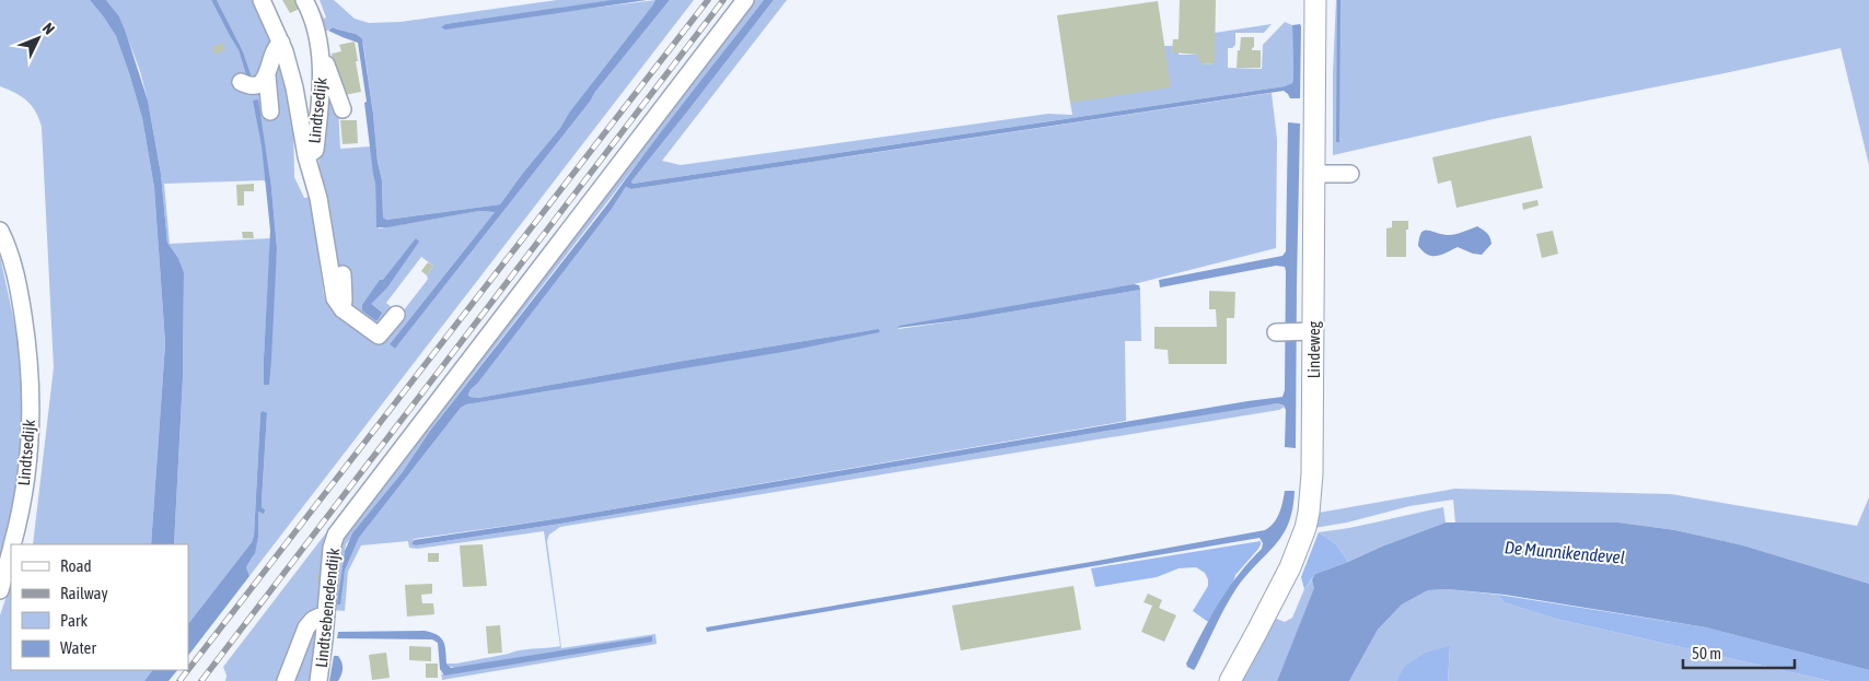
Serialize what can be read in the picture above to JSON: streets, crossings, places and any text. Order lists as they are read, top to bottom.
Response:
{
  "streets": {
    "main road": ["Lindeweg"],
    "street": ["Lindtsedijk", "Lindtsebenedendijk"]
  },
  "water": ["De Munnikendevel"],
  "legend": [
    "Road",
    "Railway",
    "Park",
    "Water"
  ],
  "scale_bar": "50 m",
  "north": "top right"
}
